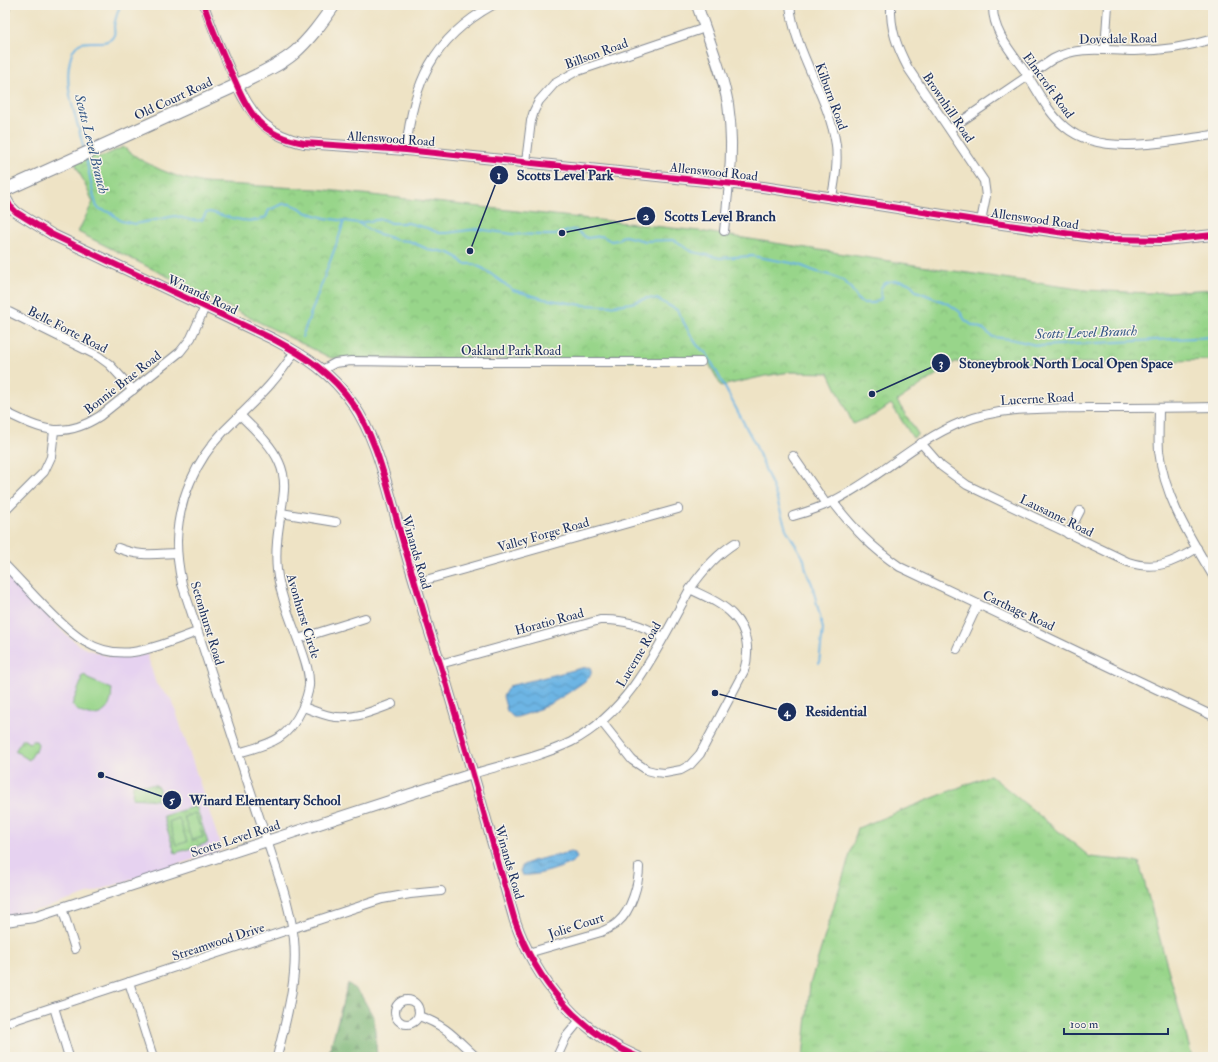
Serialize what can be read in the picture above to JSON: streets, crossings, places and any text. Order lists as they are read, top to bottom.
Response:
{
  "streets": {
    "main road": ["Old Court Road"],
    "street": [
      "Dovedale Road",
      "Billson Road",
      "Elmcroft Road",
      "Kilburn Road",
      "Brownhill Road",
      "Allenswood Road",
      "Winands Road",
      "Belle Forte Road",
      "Oakland Park Road",
      "Bonnie Brae Road",
      "Lucerne Road",
      "Lausanne Road",
      "Valley Forge Road",
      "Carthage Road",
      "Avonhurst Circle",
      "Horatio Road",
      "Setonhurst Road",
      "Scotts Level Road",
      "Jolie Court",
      "Streamwood Drive"
    ]
  },
  "crossings": [
    ["Dovedale Road", "Elmcroft Road"],
    ["Dovedale Road", "Brownhill Road"],
    ["Billson Road", "Allenswood Road"],
    ["Kilburn Road", "Allenswood Road"],
    ["Old Court Road", "Allenswood Road"],
    ["Brownhill Road", "Allenswood Road"],
    ["Winands Road", "Oakland Park Road"],
    ["Winands Road", "Bonnie Brae Road"],
    ["Winands Road", "Lucerne Road"],
    ["Winands Road", "Valley Forge Road"],
    ["Winands Road", "Horatio Road"],
    ["Winands Road", "Setonhurst Road"],
    ["Winands Road", "Scotts Level Road"],
    ["Winands Road", "Jolie Court"],
    ["Belle Forte Road", "Bonnie Brae Road"],
    ["Lucerne Road", "Lausanne Road"],
    ["Lucerne Road", "Carthage Road"],
    ["Lucerne Road", "Horatio Road"],
    ["Lucerne Road", "Scotts Level Road"],
    ["Avonhurst Circle", "Setonhurst Road"],
    ["Setonhurst Road", "Scotts Level Road"],
    ["Setonhurst Road", "Streamwood Drive"]
  ],
  "water": ["Scotts Level Branch"],
  "places": [
    "Scotts Level Branch",
    "Scotts Level Park",
    "Stoneybrook North Local Open Space",
    "Residential",
    "Winard Elementary School"
  ],
  "scale_bar": "100 m"
}
